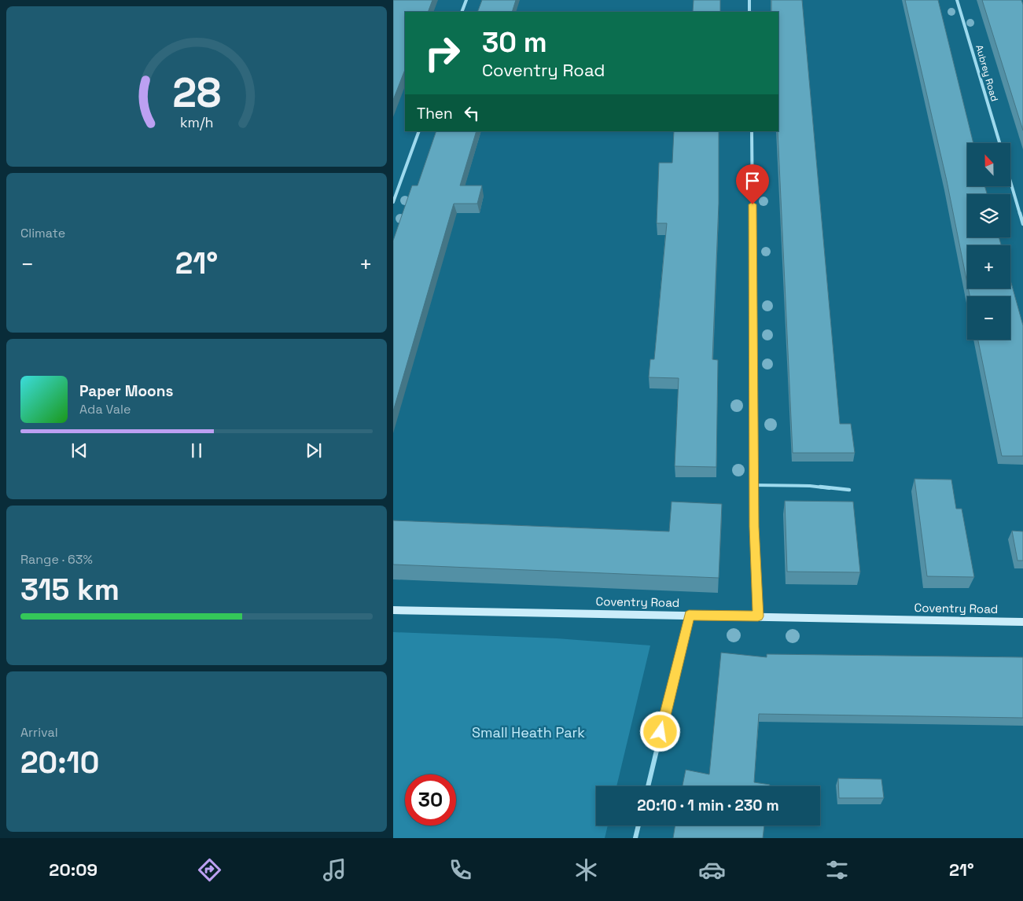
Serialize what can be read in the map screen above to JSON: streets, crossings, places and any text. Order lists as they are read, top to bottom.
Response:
{
  "streets": {
    "street": ["Aubrey Road", "Coventry Road"]
  },
  "parks": ["Small Heath Park"],
  "north": "top",
  "page": {
    "turn": ["30 m", "Coventry Road"],
    "then": "Then",
    "map_buttons": ["+", "−"],
    "tile": [
      "Climate",
      ["Range · 63%", "315 km"],
      ["Arrival", "20:10"]
    ],
    "heat": ["−", "21°", "+"],
    "song": ["Paper Moons", "Ada Vale"],
    "limit": "30",
    "trip": "20:10 · 1 min · 230 m",
    "tabs": ["20:09", "21°"],
    "gauge": ["28", "km/h"]
  }
}
